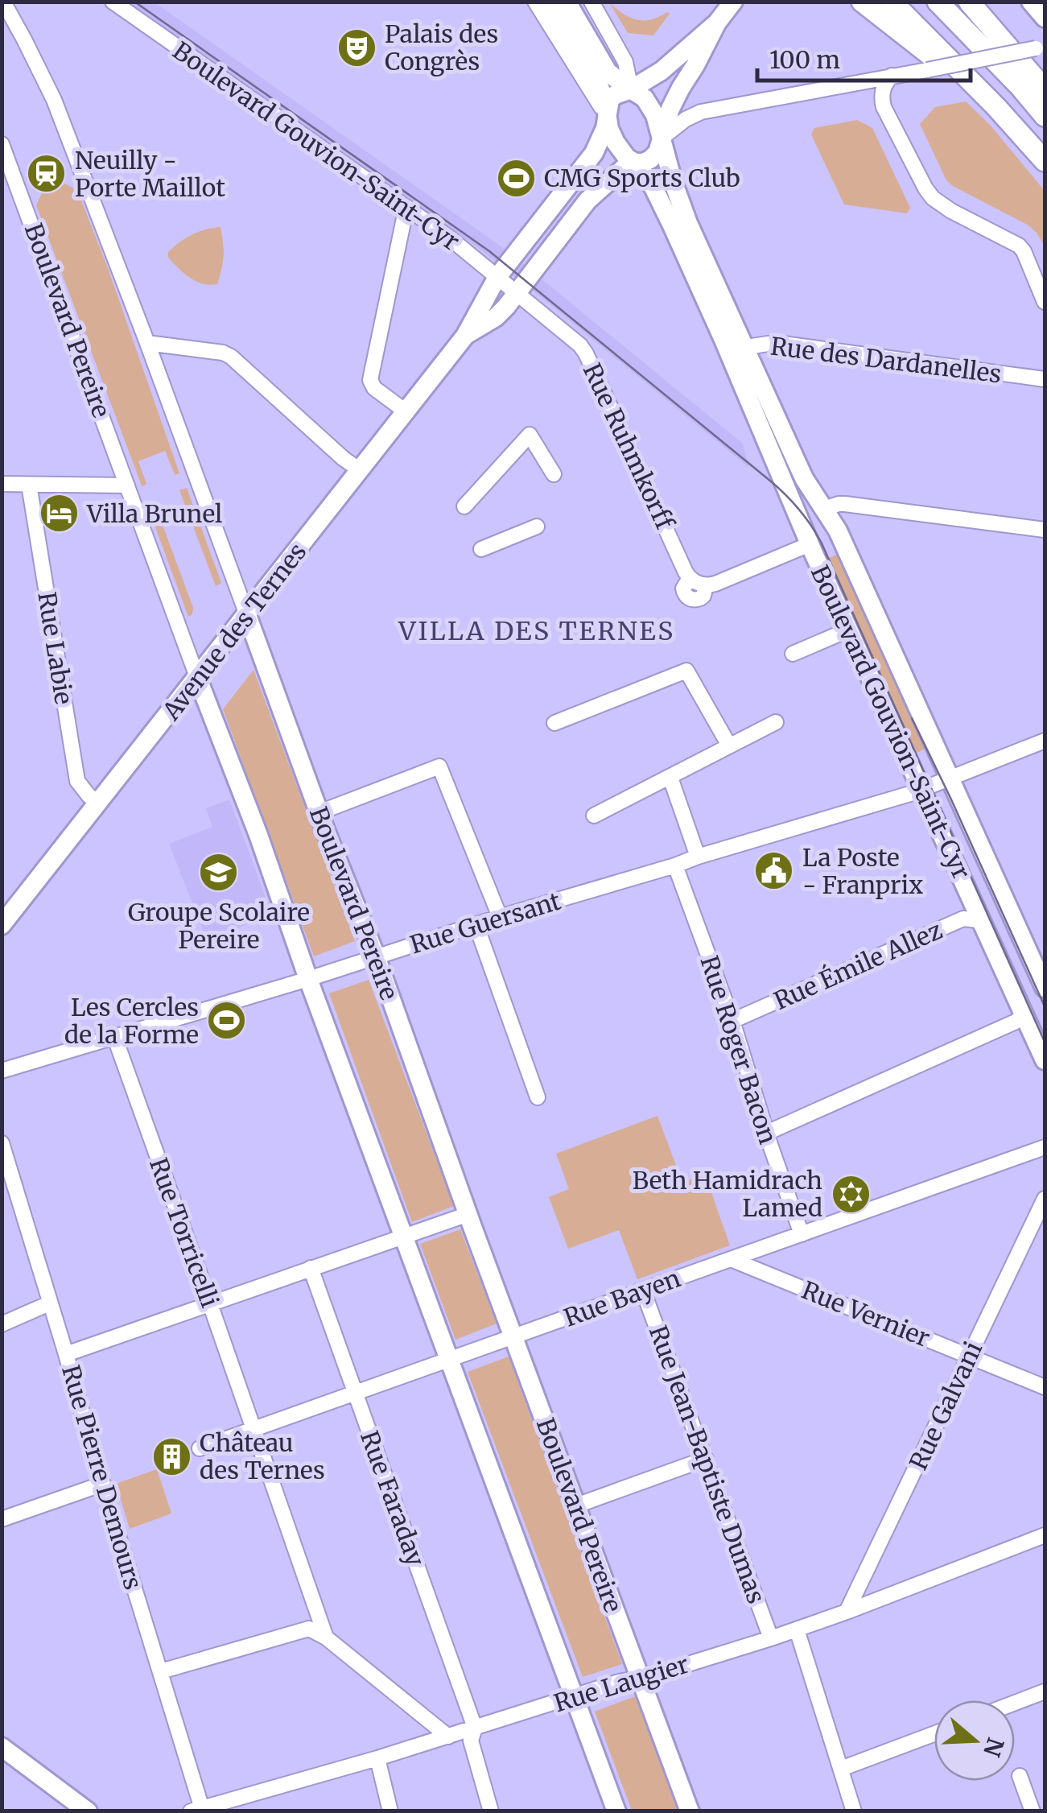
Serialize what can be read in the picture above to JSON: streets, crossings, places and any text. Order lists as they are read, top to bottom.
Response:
{
  "streets": {
    "main road": ["Boulevard Gouvion-Saint-Cyr", "Boulevard Pereire", "Avenue des Ternes"],
    "street": [
      "Rue des Dardanelles",
      "Rue Ruhmkorff",
      "Rue Labie",
      "Rue Guersant",
      "Rue Émile Allez",
      "Rue Roger Bacon",
      "Rue Torricelli",
      "Rue Bayen",
      "Rue Vernier",
      "Rue Galvani",
      "Rue Jean-Baptiste Dumas",
      "Rue Pierre Demours",
      "Rue Faraday",
      "Rue Laugier"
    ]
  },
  "crossings": [
    ["Boulevard Gouvion-Saint-Cyr", "Rue Ruhmkorff"],
    ["Boulevard Gouvion-Saint-Cyr", "Avenue des Ternes"],
    ["Boulevard Gouvion-Saint-Cyr", "Rue Guersant"],
    ["Boulevard Gouvion-Saint-Cyr", "Rue Émile Allez"],
    ["Boulevard Pereire", "Avenue des Ternes"],
    ["Boulevard Pereire", "Rue Guersant"],
    ["Boulevard Pereire", "Rue Bayen"],
    ["Boulevard Pereire", "Rue Laugier"],
    ["Rue Ruhmkorff", "Avenue des Ternes"],
    ["Avenue des Ternes", "Rue Labie"],
    ["Rue Guersant", "Rue Roger Bacon"],
    ["Rue Guersant", "Rue Torricelli"],
    ["Rue Émile Allez", "Rue Roger Bacon"],
    ["Rue Roger Bacon", "Rue Bayen"],
    ["Rue Torricelli", "Rue Bayen"],
    ["Rue Bayen", "Rue Vernier"],
    ["Rue Bayen", "Rue Jean-Baptiste Dumas"],
    ["Rue Bayen", "Rue Faraday"],
    ["Rue Vernier", "Rue Galvani"],
    ["Rue Galvani", "Rue Laugier"],
    ["Rue Jean-Baptiste Dumas", "Rue Laugier"],
    ["Rue Pierre Demours", "Rue Laugier"],
    ["Rue Faraday", "Rue Laugier"]
  ],
  "districts": ["VILLA DES TERNES"],
  "places": {
    "theatre": ["Palais des Congrès"],
    "station": ["Neuilly - Porte Maillot"],
    "sports": ["CMG Sports Club", "Les Cercles de la Forme"],
    "hotel": ["Villa Brunel"],
    "public building": ["La Poste - Franprix"],
    "school or university": ["Groupe Scolaire Pereire"],
    "synagogue": ["Beth Hamidrach Lamed"],
    "building": ["Château des Ternes"]
  },
  "scale_bar": "100 m",
  "north": "right"
}
